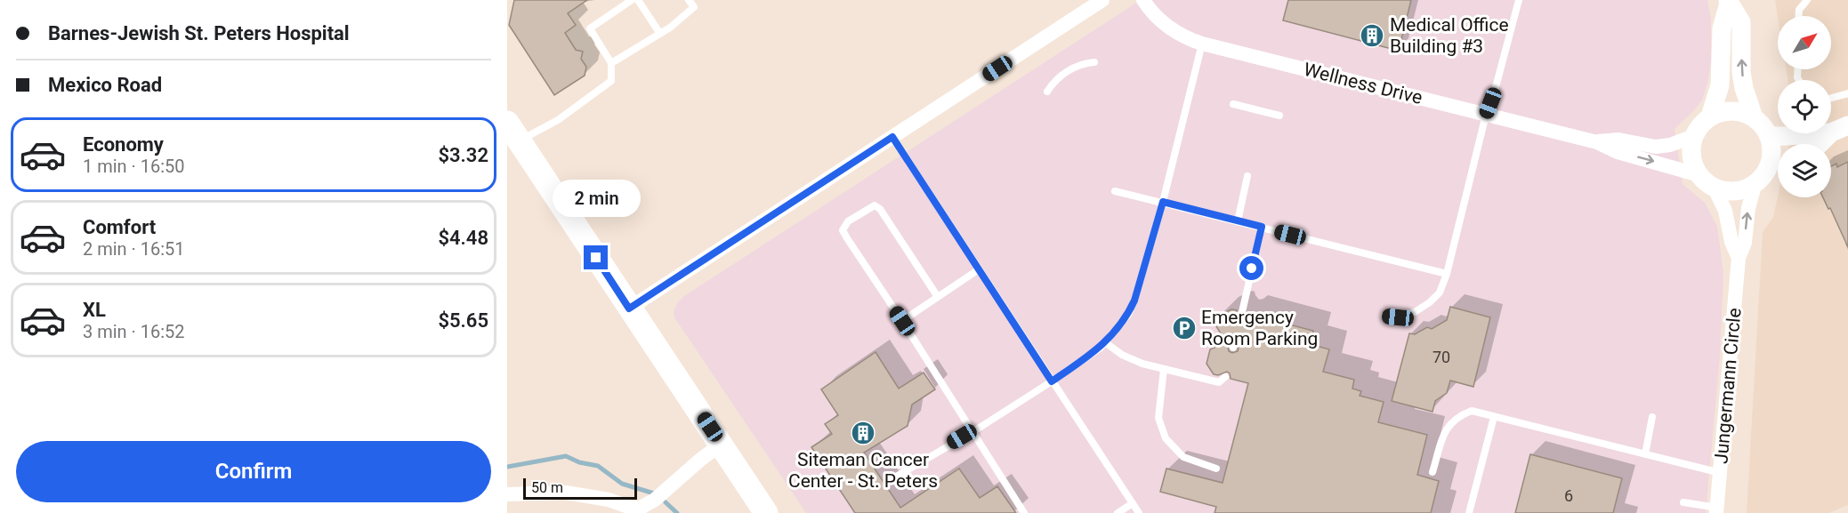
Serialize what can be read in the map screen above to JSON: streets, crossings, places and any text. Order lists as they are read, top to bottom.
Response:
{
  "streets": {
    "street": ["Wellness Drive", "Jungermann Circle"]
  },
  "crossings": [
    ["Wellness Drive", "Jungermann Circle"]
  ],
  "places": {
    "building": ["Medical Office Building #3", "Siteman Cancer Center - St. Peters"],
    "parking": ["Emergency Room Parking"]
  },
  "house_numbers": ["70", "6"],
  "scale_bar": "50 m",
  "north": "top right",
  "page": {
    "banner": ["Barnes-Jewish St. Peters Hospital", "Mexico Road"],
    "list": [
      {
        "name": "Economy",
        "note": "1 min · 16:50",
        "value": "$3.32"
      },
      {
        "name": "Comfort",
        "note": "2 min · 16:51",
        "value": "$4.48"
      },
      {
        "name": "XL",
        "note": "3 min · 16:52",
        "value": "$5.65"
      }
    ],
    "bubble": "2 min",
    "buttons": "Confirm",
    "scale": "50 m"
  }
}
